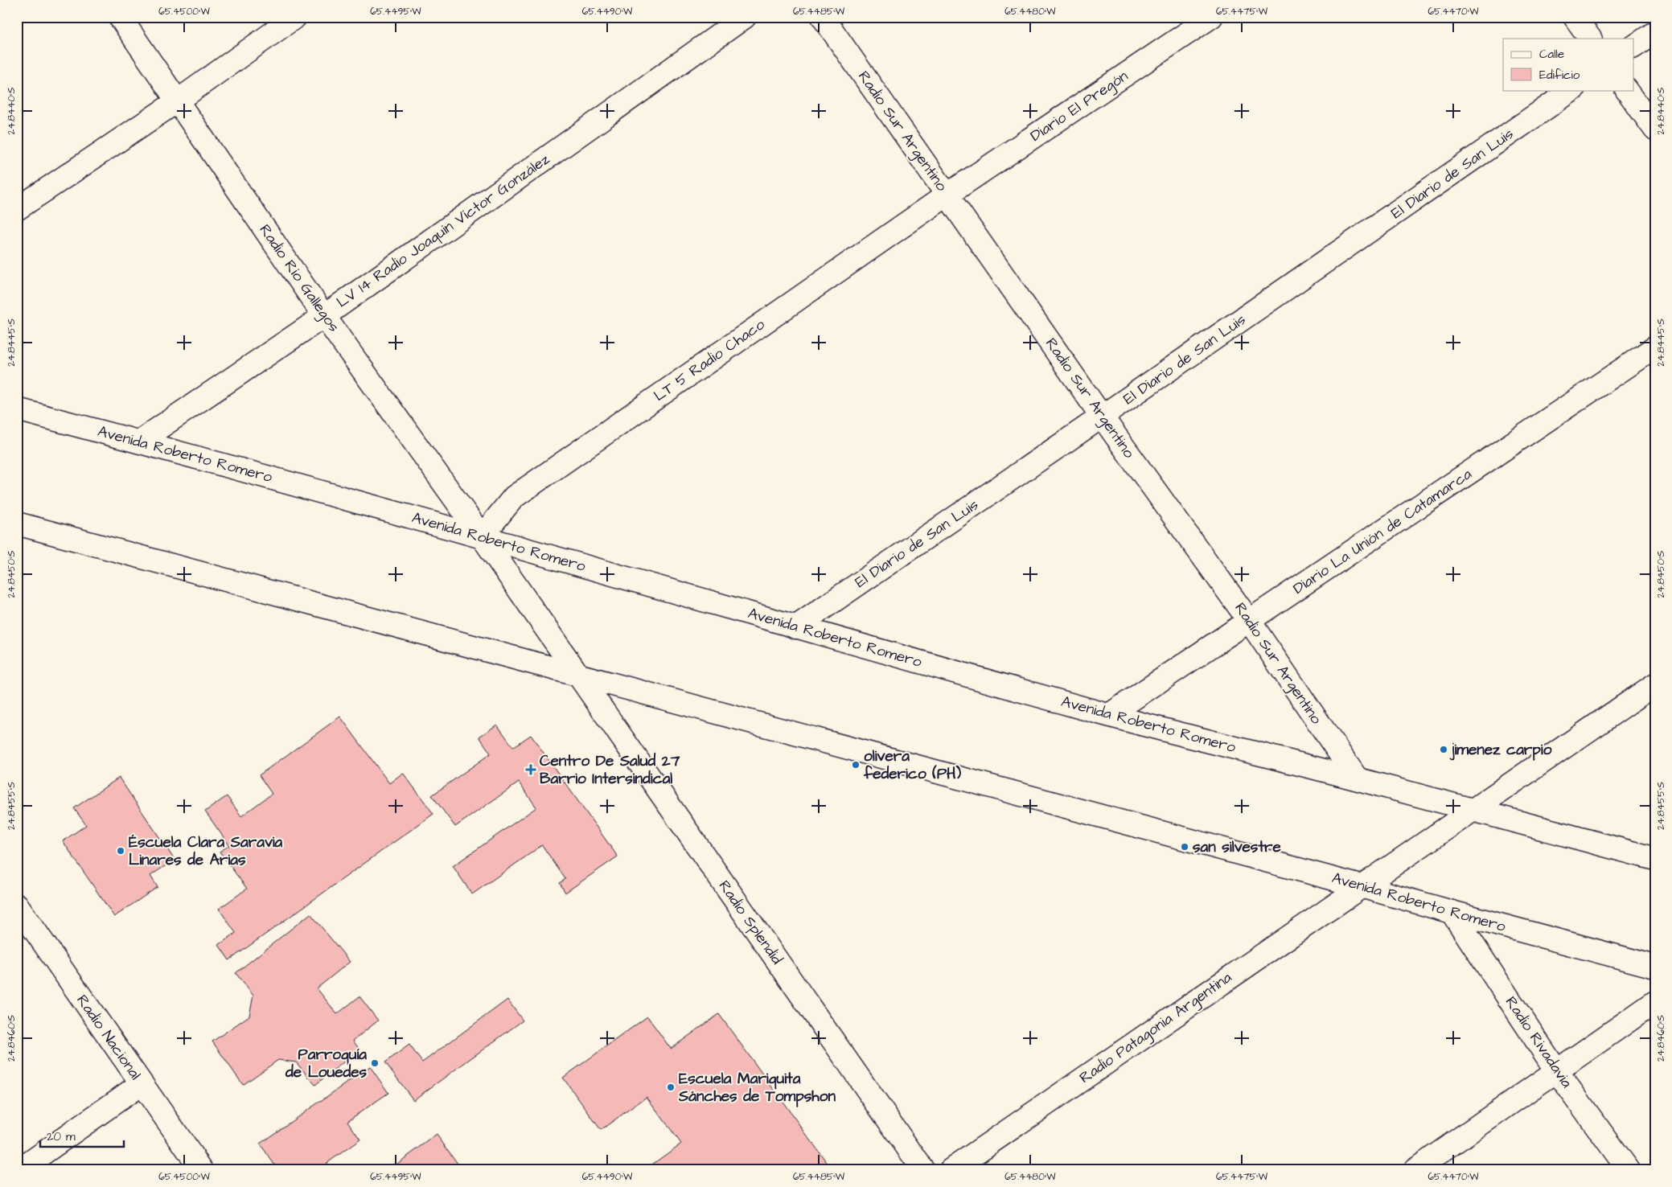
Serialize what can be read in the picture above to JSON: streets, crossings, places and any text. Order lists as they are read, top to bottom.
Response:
{
  "streets": {
    "street": [
      "Diario El Pregón",
      "Radio Sur Argentino",
      "El Diario de San Luis",
      "LV 14 Radio Joaquín Víctor González",
      "Radio Río Gallegos",
      "LT 5 Radio Chaco",
      "Avenida Roberto Romero",
      "Diario La Unión de Catamarca",
      "Radio Splendid",
      "Radio Patagonia Argentina",
      "Radio Nacional",
      "Radio Rivadavia"
    ]
  },
  "crossings": [
    ["Diario El Pregón", "Radio Sur Argentino"],
    ["Diario El Pregón", "LT 5 Radio Chaco"],
    ["Radio Sur Argentino", "El Diario de San Luis"],
    ["Radio Sur Argentino", "LT 5 Radio Chaco"],
    ["Radio Sur Argentino", "Avenida Roberto Romero"],
    ["Radio Sur Argentino", "Diario La Unión de Catamarca"],
    ["El Diario de San Luis", "Avenida Roberto Romero"],
    ["LV 14 Radio Joaquín Víctor González", "Radio Río Gallegos"],
    ["LV 14 Radio Joaquín Víctor González", "Avenida Roberto Romero"],
    ["Radio Río Gallegos", "LT 5 Radio Chaco"],
    ["Radio Río Gallegos", "Avenida Roberto Romero"],
    ["Radio Río Gallegos", "Radio Splendid"],
    ["LT 5 Radio Chaco", "Avenida Roberto Romero"],
    ["Avenida Roberto Romero", "Diario La Unión de Catamarca"],
    ["Avenida Roberto Romero", "Radio Splendid"],
    ["Avenida Roberto Romero", "Radio Patagonia Argentina"],
    ["Avenida Roberto Romero", "Radio Rivadavia"]
  ],
  "places": {
    "other": [
      "jimenez carpio",
      "olivera federico (PH)",
      "san silvestre",
      "Éscuela Clara Saravia Linares de Arias",
      "Parroquía de Louedes",
      "Escuela Mariquita Sánches de Tompshon"
    ],
    "health": ["Centro De Salud 27 Barrio Intersindical"]
  },
  "legend": ["Calle", "Edificio"],
  "scale_bar": "20 m",
  "coordinates": [
    "65.4500°W",
    "65.4495°W",
    "65.4490°W",
    "65.4485°W",
    "65.4480°W",
    "65.4475°W",
    "65.4470°W",
    "24.8440°S",
    "24.8445°S",
    "24.8450°S",
    "24.8455°S",
    "24.8460°S"
  ]
}
